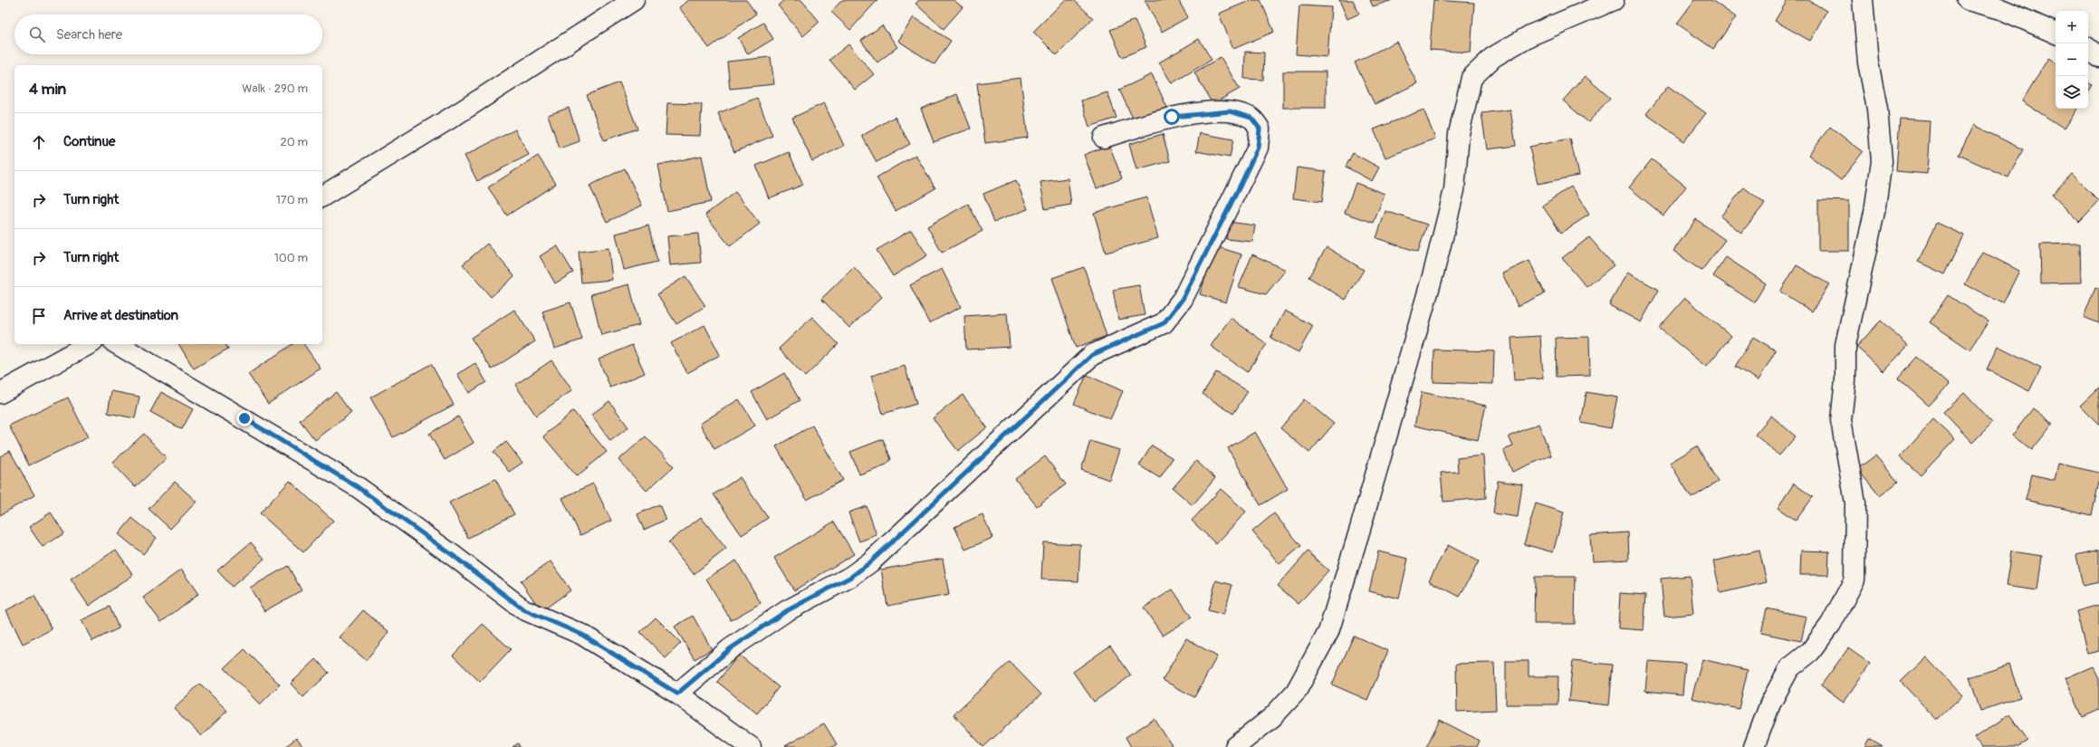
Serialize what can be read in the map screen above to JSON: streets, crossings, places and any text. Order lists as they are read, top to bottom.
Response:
{
  "page": {
    "map_buttons": ["+", "−"],
    "search": "Search here",
    "heading": ["4 min", "Walk · 290 m"],
    "list": [
      ["Continue", "20 m"],
      ["Turn right", "170 m"],
      ["Turn right", "100 m"],
      "Arrive at destination"
    ]
  }
}
